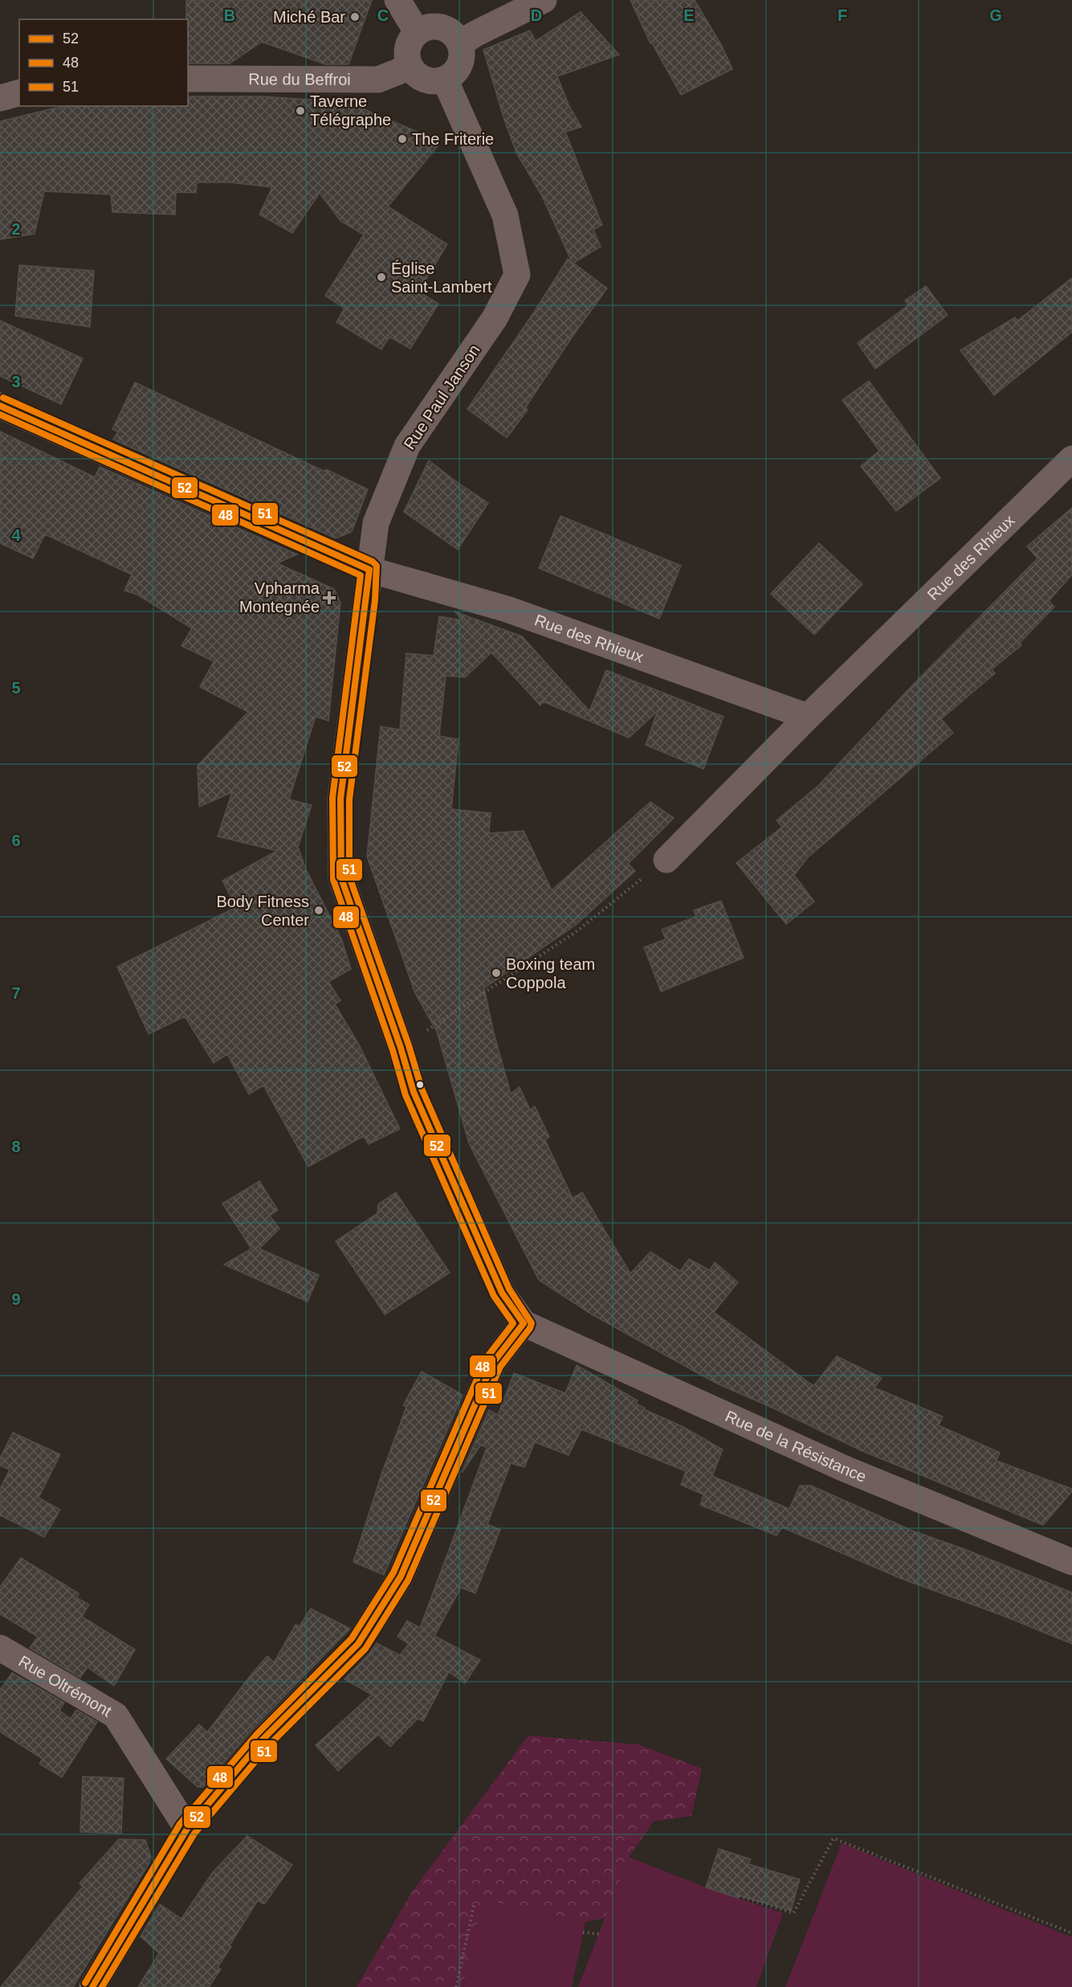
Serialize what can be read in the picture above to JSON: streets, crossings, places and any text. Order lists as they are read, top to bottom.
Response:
{
  "streets": {
    "street": [
      "Rue du Beffroi",
      "Rue Paul Janson",
      "Rue des Rhieux",
      "Rue de la Résistance",
      "Rue Oltrémont"
    ]
  },
  "crossings": [
    ["Rue du Beffroi", "Rue Paul Janson"],
    ["Rue Paul Janson", "Rue des Rhieux"],
    ["Rue Paul Janson", "Rue de la Résistance"]
  ],
  "places": {
    "other": [
      "Miché Bar",
      "Taverne Télégraphe",
      "The Friterie",
      "Église Saint-Lambert",
      "Body Fitness Center",
      "Boxing team Coppola"
    ],
    "health": ["Vpharma Montegnée"]
  },
  "lines": ["transit line 51", "transit line 52", "transit line 48"],
  "legend": ["52", "48", "51"],
  "grid": {
    "columns": [
      "B",
      "C",
      "D",
      "E",
      "F",
      "G"
    ],
    "rows": [
      "2",
      "3",
      "4",
      "5",
      "6",
      "7",
      "8",
      "9"
    ]
  }
}
